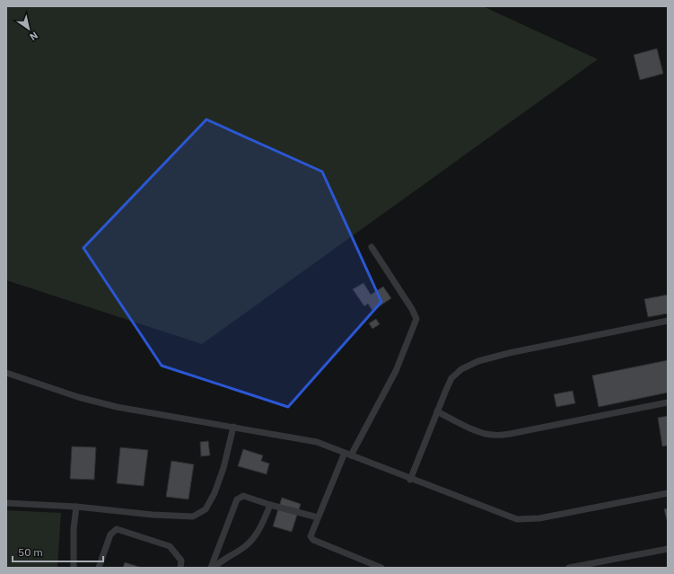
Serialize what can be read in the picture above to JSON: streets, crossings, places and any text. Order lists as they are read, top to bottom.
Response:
{
  "scale_bar": "50 m",
  "north": "bottom right"
}
